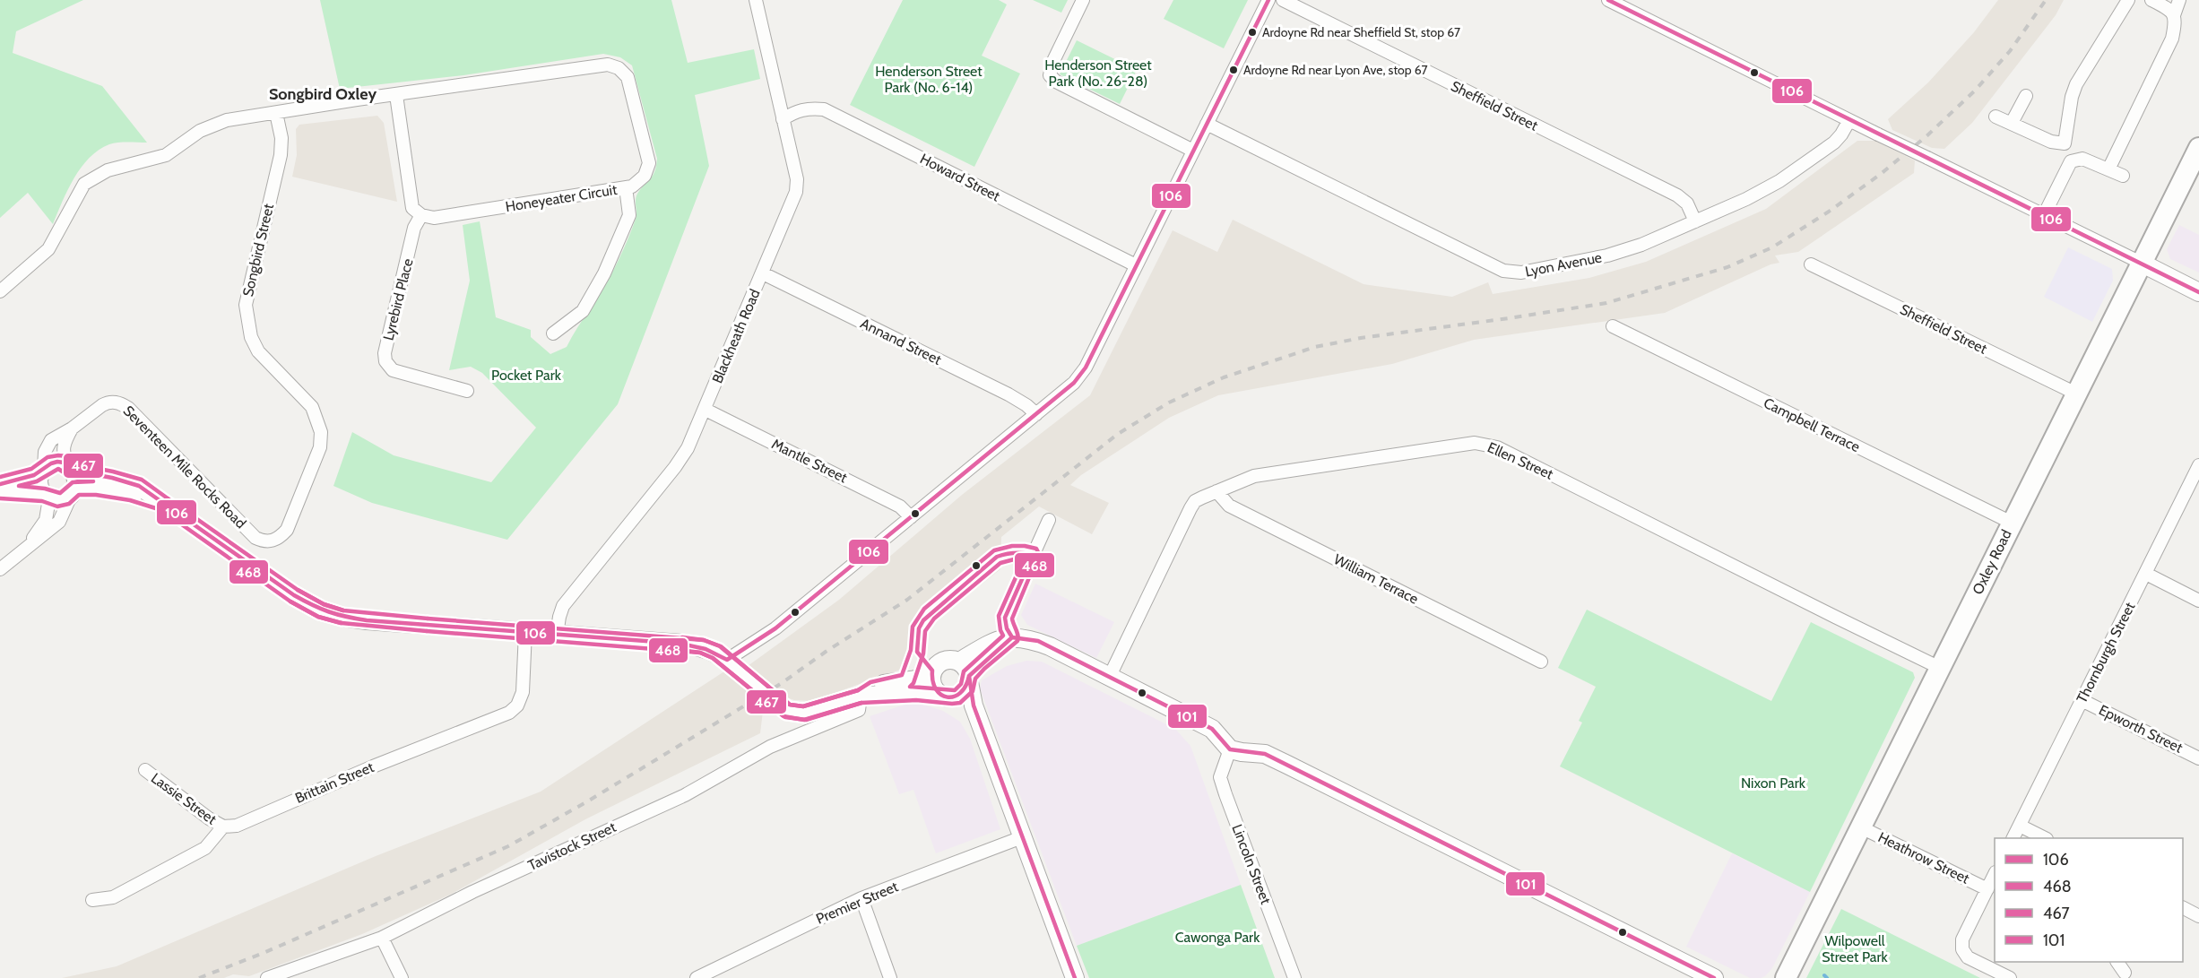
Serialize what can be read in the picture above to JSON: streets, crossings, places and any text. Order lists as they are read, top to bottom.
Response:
{
  "streets": {
    "main road": ["Seventeen Mile Rocks Road", "Oxley Road"],
    "street": [
      "Sheffield Street",
      "Howard Street",
      "Honeyeater Circuit",
      "Songbird Street",
      "Lyon Avenue",
      "Lyrebird Place",
      "Blackheath Road",
      "Annand Street",
      "Campbell Terrace",
      "Mantle Street",
      "Ellen Street",
      "William Terrace",
      "Thornburgh Street",
      "Epworth Street",
      "Brittain Street",
      "Lassie Street",
      "Tavistock Street",
      "Heathrow Street",
      "Lincoln Street",
      "Premier Street"
    ]
  },
  "crossings": [
    ["Sheffield Street", "Lyon Avenue"],
    ["Sheffield Street", "Oxley Road"],
    ["Howard Street", "Blackheath Road"],
    ["Honeyeater Circuit", "Songbird Street"],
    ["Honeyeater Circuit", "Lyrebird Place"],
    ["Songbird Street", "Seventeen Mile Rocks Road"],
    ["Blackheath Road", "Annand Street"],
    ["Blackheath Road", "Mantle Street"],
    ["Blackheath Road", "Seventeen Mile Rocks Road"],
    ["Campbell Terrace", "Oxley Road"],
    ["Ellen Street", "Oxley Road"],
    ["Ellen Street", "William Terrace"],
    ["Seventeen Mile Rocks Road", "Brittain Street"],
    ["Seventeen Mile Rocks Road", "Tavistock Street"],
    ["Oxley Road", "Heathrow Street"],
    ["Thornburgh Street", "Epworth Street"],
    ["Brittain Street", "Lassie Street"]
  ],
  "districts": ["Songbird Oxley"],
  "parks": [
    "Henderson Street Park (No. 26-28)",
    "Henderson Street Park (No. 6-14)",
    "Pocket Park",
    "Nixon Park",
    "Cawonga Park",
    "Wilpowell Street Park"
  ],
  "places": ["Ardoyne Rd near Sheffield St, stop 67", "Ardoyne Rd near Lyon Ave, stop 67"],
  "lines": [
    "transit line 106",
    "transit line 467",
    "transit line 468",
    "transit line 101"
  ],
  "legend": [
    "106",
    "468",
    "467",
    "101"
  ]
}
